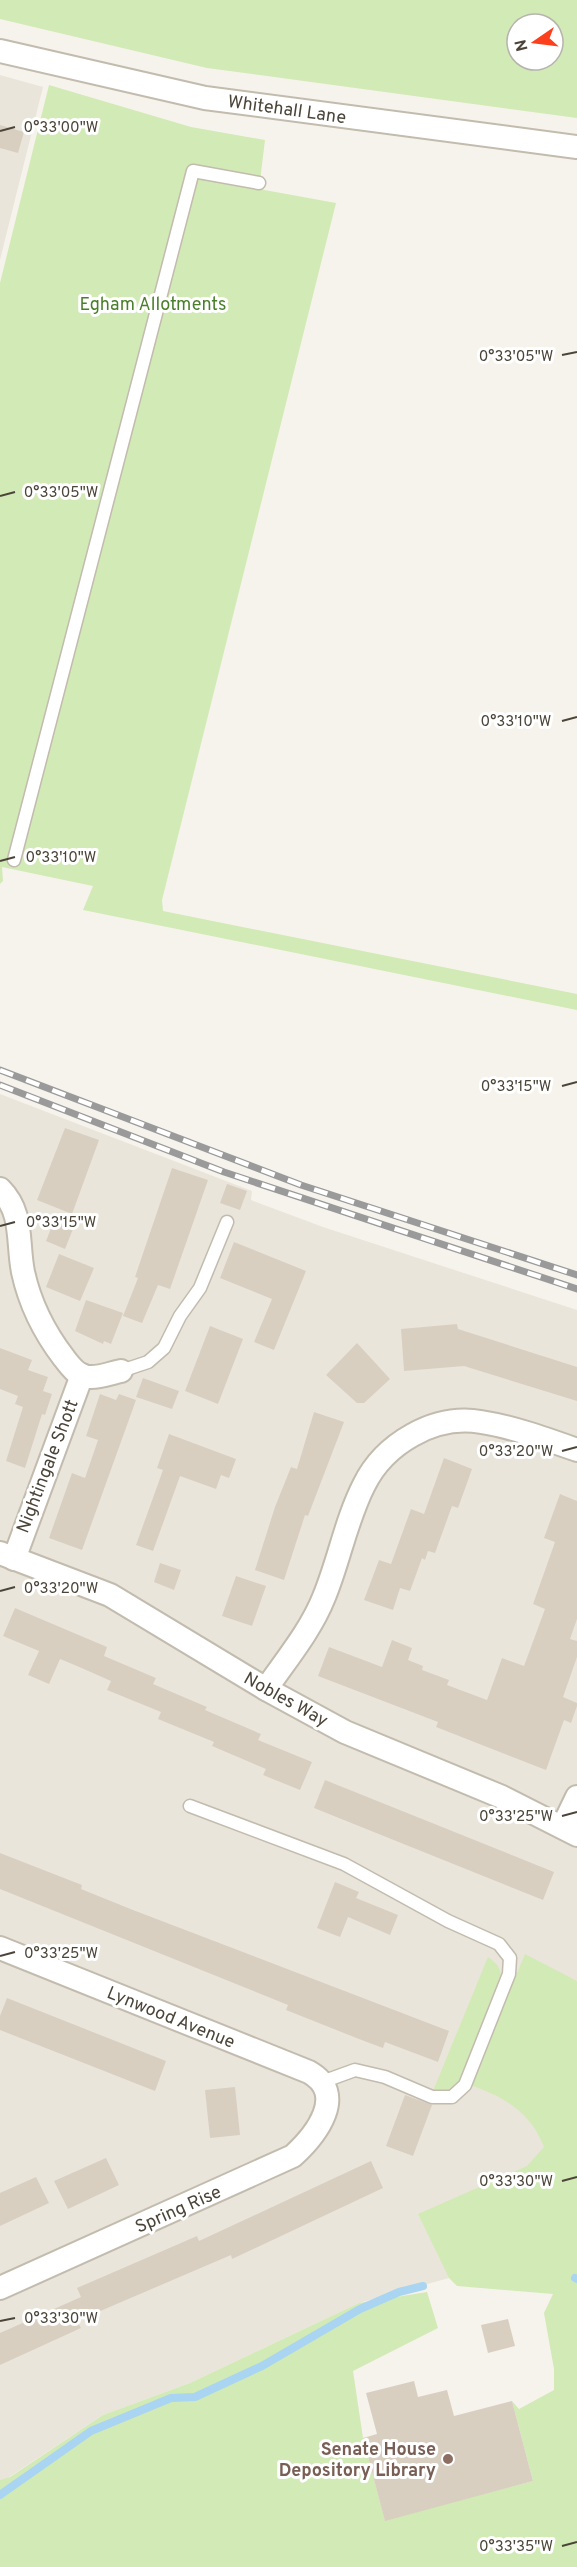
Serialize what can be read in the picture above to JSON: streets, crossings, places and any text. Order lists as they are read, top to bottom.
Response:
{
  "streets": {
    "street": [
      "Whitehall Lane",
      "Nightingale Shott",
      "Nobles Way",
      "Lynwood Avenue",
      "Spring Rise"
    ]
  },
  "crossings": [
    ["Nightingale Shott", "Nobles Way"],
    ["Lynwood Avenue", "Spring Rise"]
  ],
  "parks": ["Egham Allotments"],
  "places": ["Senate House Depository Library"],
  "north": "left",
  "coordinates": [
    "0°33'00\"W",
    "0°33'05\"W",
    "0°33'10\"W",
    "0°33'15\"W",
    "0°33'20\"W",
    "0°33'25\"W",
    "0°33'30\"W",
    "0°33'35\"W"
  ]
}
